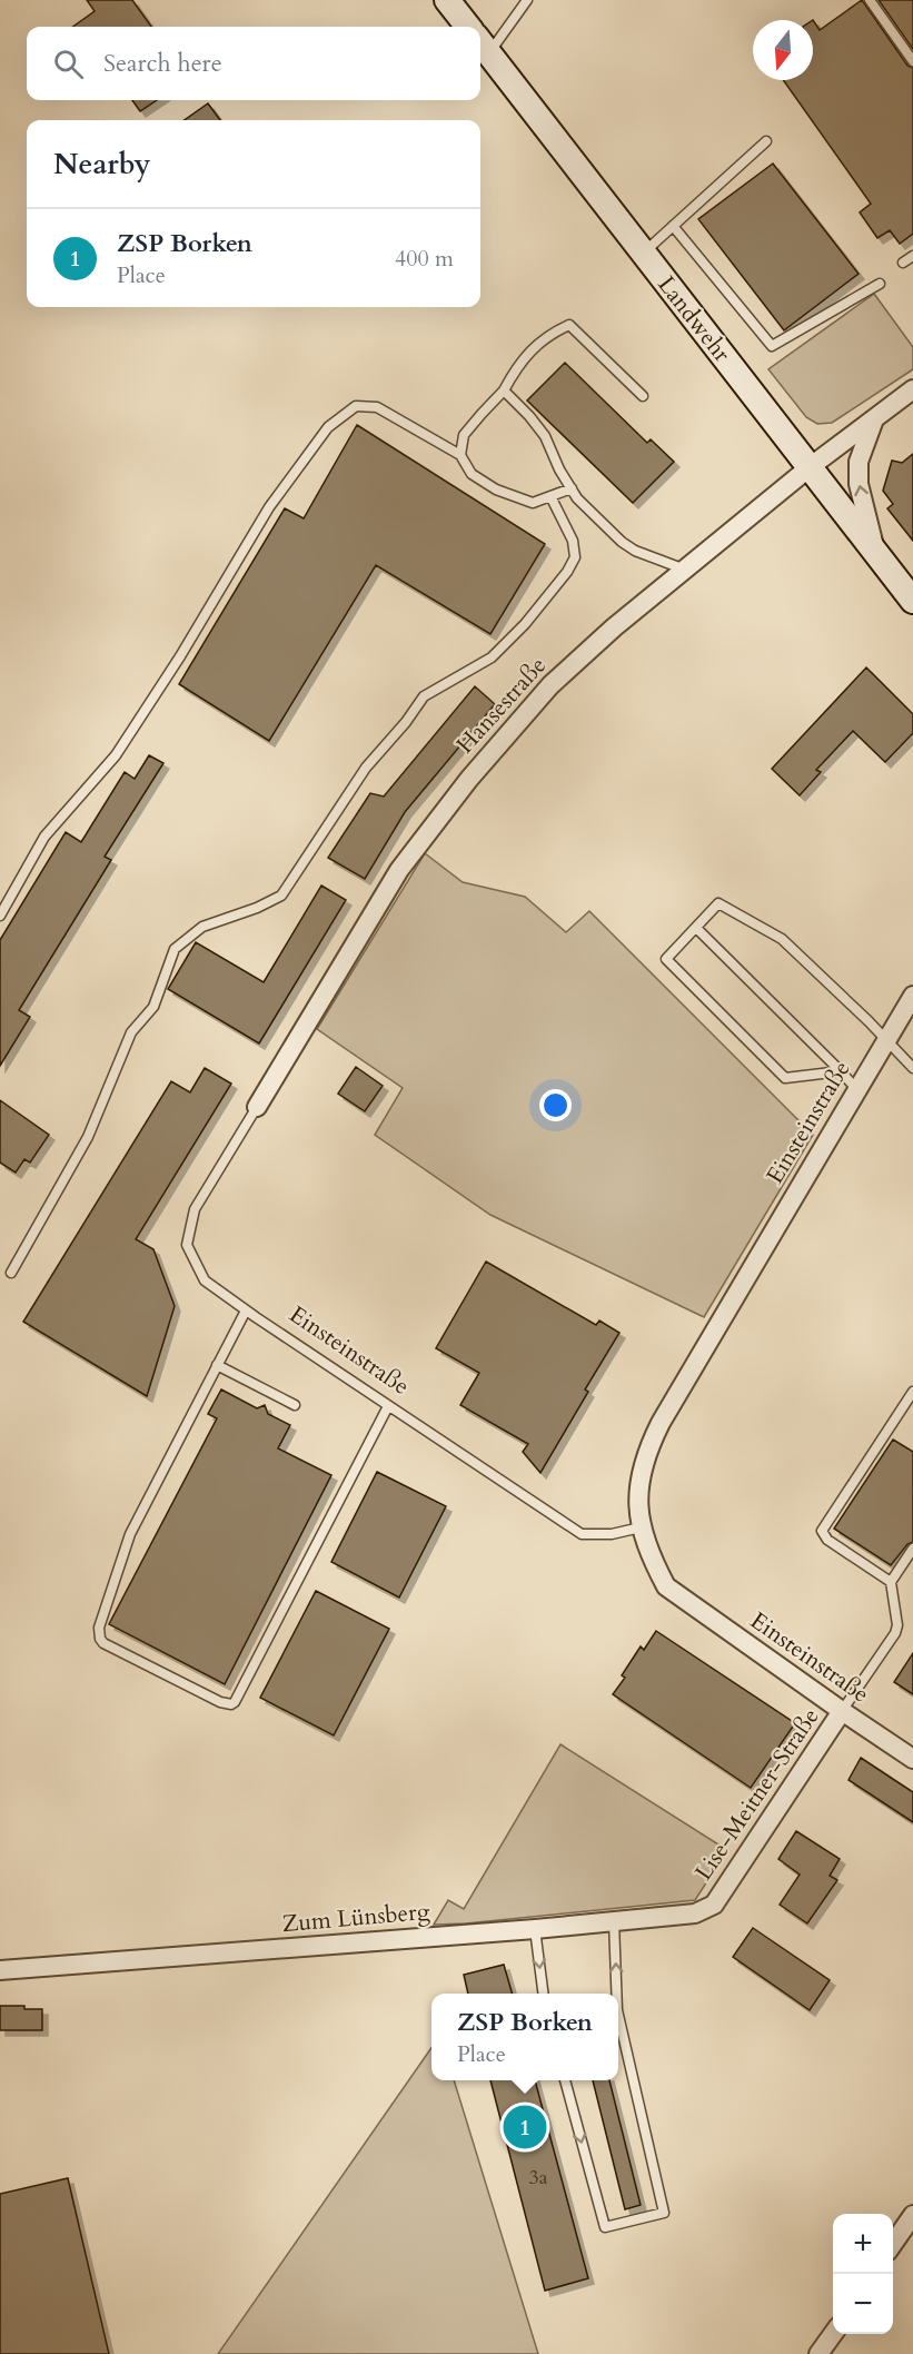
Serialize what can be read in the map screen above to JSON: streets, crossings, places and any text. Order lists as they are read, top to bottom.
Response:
{
  "streets": {
    "main road": ["Landwehr"],
    "street": [
      "Hansestraße",
      "Einsteinstraße",
      "Lise-Meitner-Straße",
      "Zum Lünsberg"
    ]
  },
  "crossings": [
    ["Landwehr", "Hansestraße"],
    ["Hansestraße", "Einsteinstraße"],
    ["Einsteinstraße", "Lise-Meitner-Straße"],
    ["Lise-Meitner-Straße", "Zum Lünsberg"]
  ],
  "house_numbers": ["3a"],
  "north": "bottom",
  "page": {
    "search": "Search here",
    "heading": "Nearby",
    "list": [
      {
        "mark": "1",
        "name": "ZSP Borken",
        "note": "Place",
        "value": "400 m"
      }
    ],
    "popup": ["ZSP Borken", "Place"],
    "pins": "1",
    "map_buttons": ["+", "−"]
  }
}
